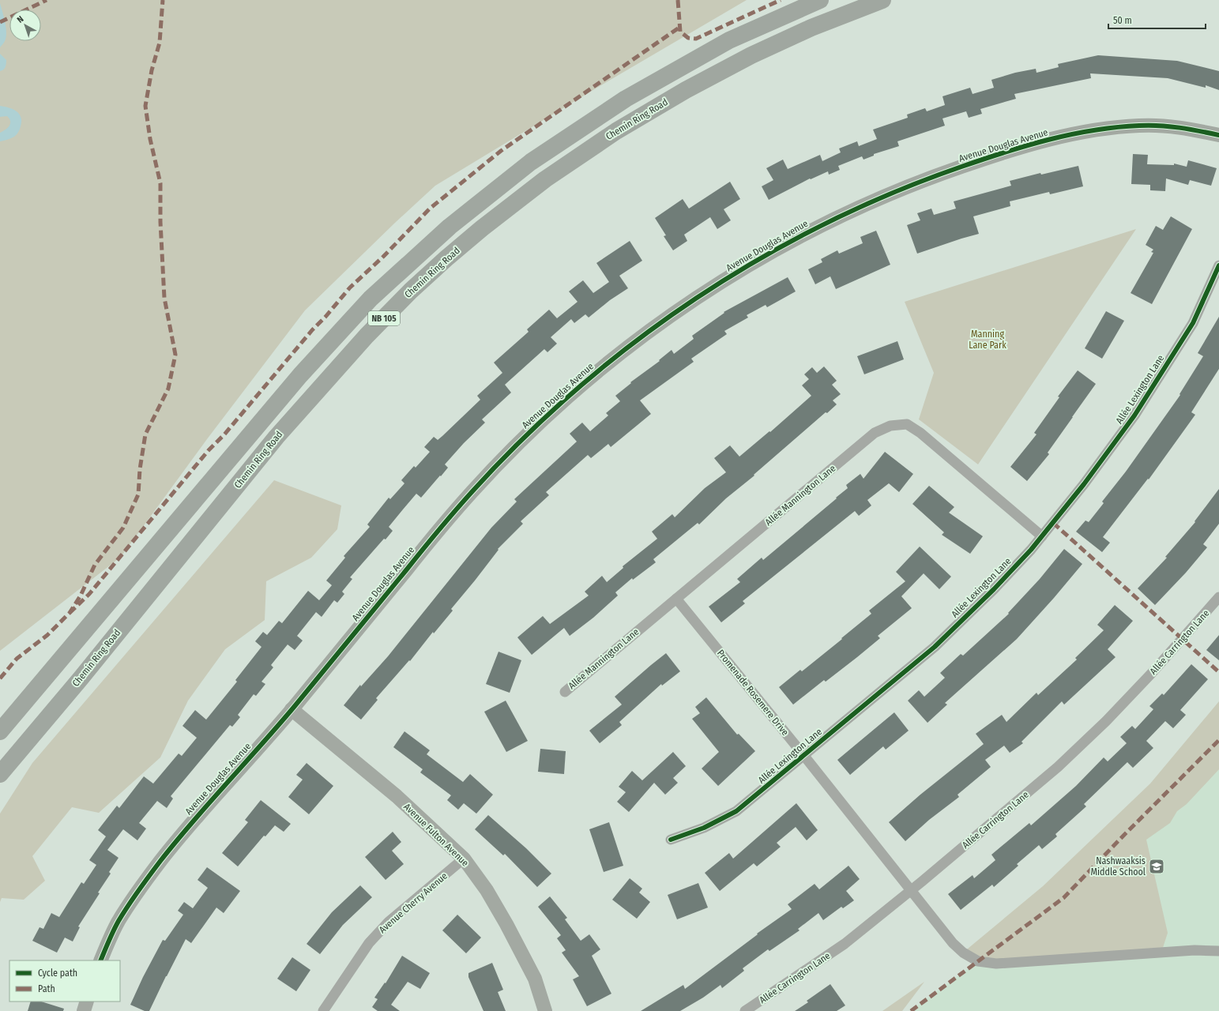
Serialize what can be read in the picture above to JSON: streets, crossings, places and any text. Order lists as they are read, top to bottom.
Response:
{
  "streets": {
    "highway": ["Chemin Ring Road", "NB 105"],
    "street": [
      "Avenue Douglas Avenue",
      "Allée Lexington Lane",
      "Allée Mannington Lane",
      "Allée Carrington Lane",
      "Promenade Rosemere Drive",
      "Avenue Fulton Avenue",
      "Avenue Cherry Avenue"
    ]
  },
  "crossings": [
    ["Avenue Douglas Avenue", "Avenue Fulton Avenue"],
    ["Allée Lexington Lane", "Allée Mannington Lane"],
    ["Allée Lexington Lane", "Promenade Rosemere Drive"],
    ["Allée Mannington Lane", "Promenade Rosemere Drive"],
    ["Allée Carrington Lane", "Promenade Rosemere Drive"],
    ["Avenue Fulton Avenue", "Avenue Cherry Avenue"]
  ],
  "parks": ["Manning Lane Park"],
  "places": {
    "school or university": ["Nashwaaksis Middle School"]
  },
  "legend": ["Cycle path", "Path"],
  "scale_bar": "50 m",
  "north": "top left"
}
